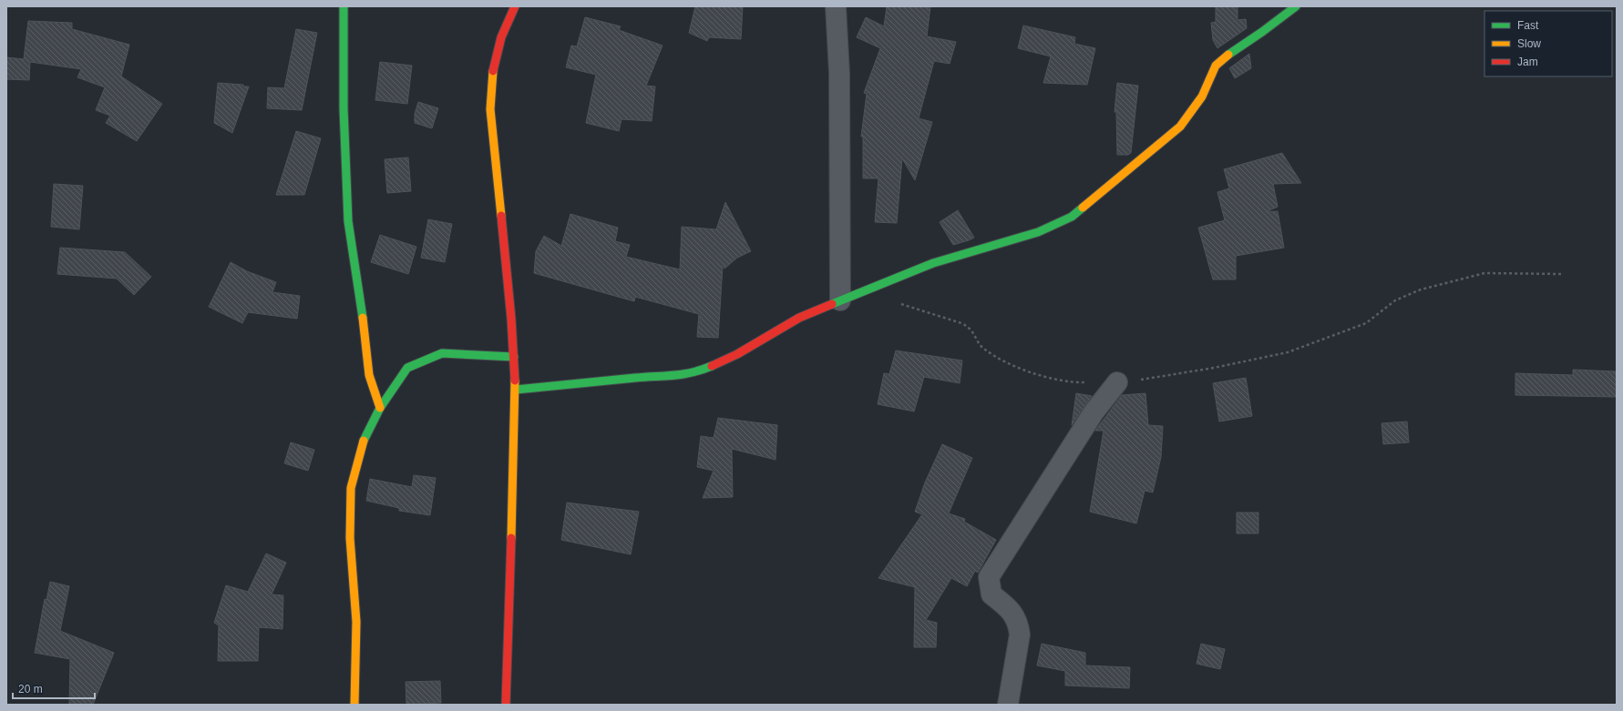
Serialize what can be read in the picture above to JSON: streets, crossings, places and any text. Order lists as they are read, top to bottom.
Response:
{
  "legend": ["Fast", "Slow", "Jam"],
  "scale_bar": "20 m"
}
